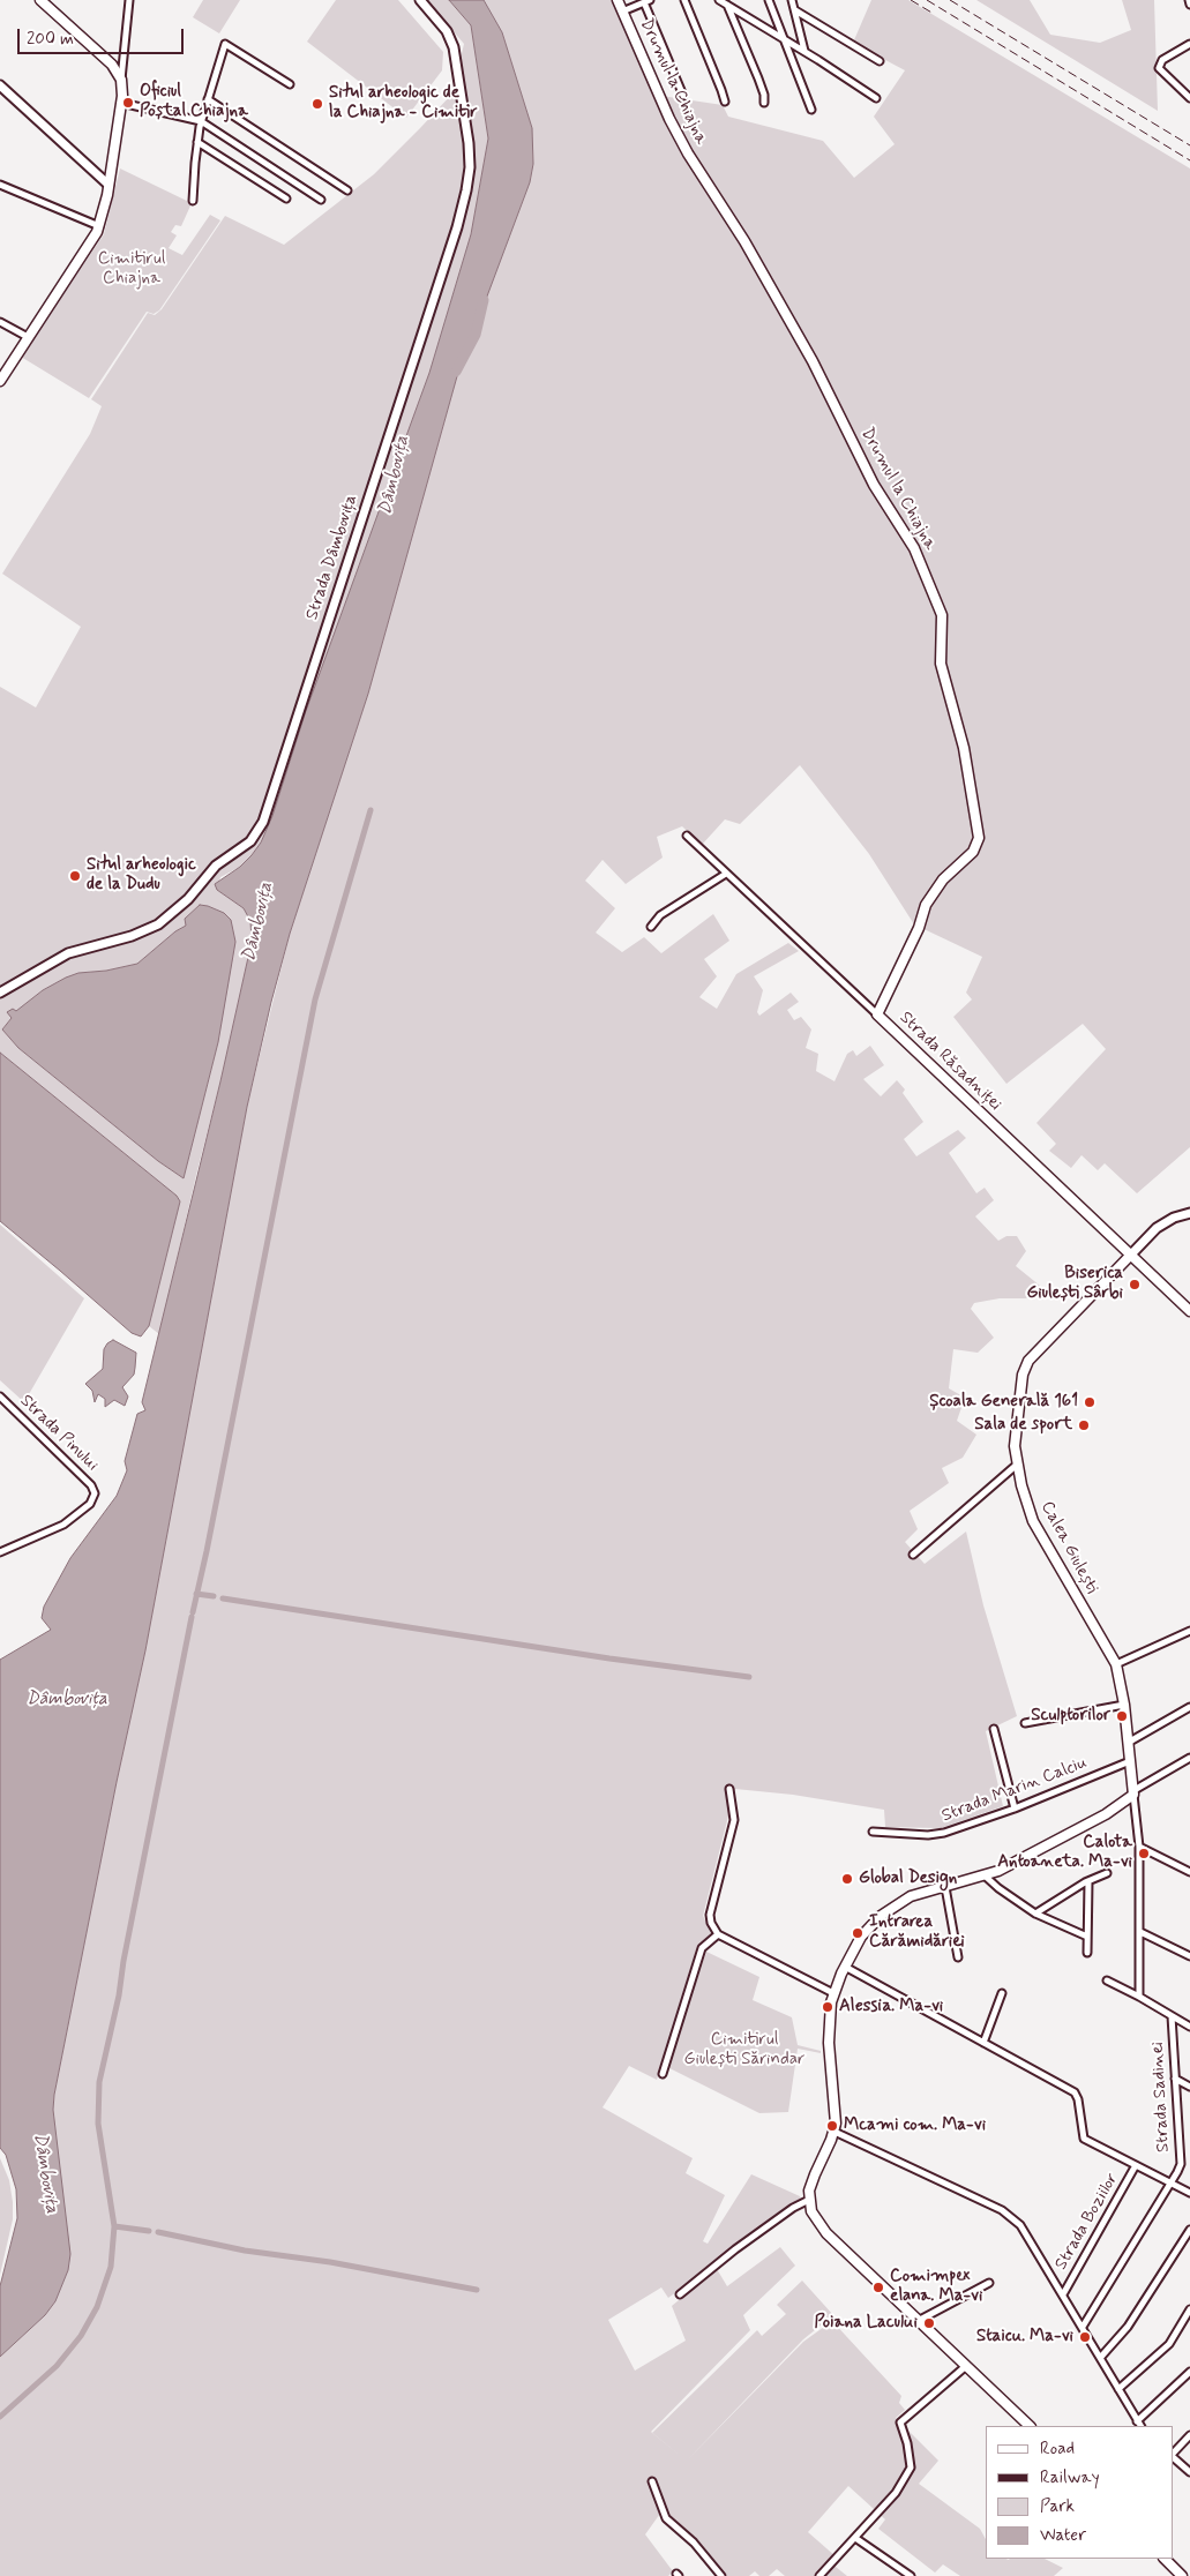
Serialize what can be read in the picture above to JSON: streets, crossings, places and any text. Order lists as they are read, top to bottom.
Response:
{
  "streets": {
    "main road": ["Drumul la Chiajna", "Strada Răsadniței", "Calea Giulești"],
    "street": [
      "Strada Dâmbovița",
      "Strada Pinului",
      "Strada Marin Calciu",
      "Strada Sadinei",
      "Strada Boziilor"
    ]
  },
  "crossings": [
    ["Drumul la Chiajna", "Strada Răsadniței"],
    ["Strada Răsadniței", "Calea Giulești"],
    ["Calea Giulești", "Strada Marin Calciu"]
  ],
  "water": ["Dâmbovița"],
  "parks": ["Cimitirul Chiajna", "Cimitirul Giulești Sărindar"],
  "places": [
    "Oficiul Poștal Chiajna",
    "Situl arheologic de la Chiajna - Cimitir",
    "Situl arheologic de la Dudu",
    "Biserica Giulești Sârbi",
    "Școala Generală 161",
    "Sala de sport",
    "Sculptorilor",
    "Calota Antoaneta. Ma-vi",
    "Global Design",
    "Intrarea Cărămidăriei",
    "Alessia. Ma-vi",
    "Mcami com. Ma-vi",
    "Comimpex elana. Ma-vi",
    "Poiana Lacului",
    "Staicu. Ma-vi"
  ],
  "legend": [
    "Road",
    "Railway",
    "Park",
    "Water"
  ],
  "scale_bar": "200 m"
}
